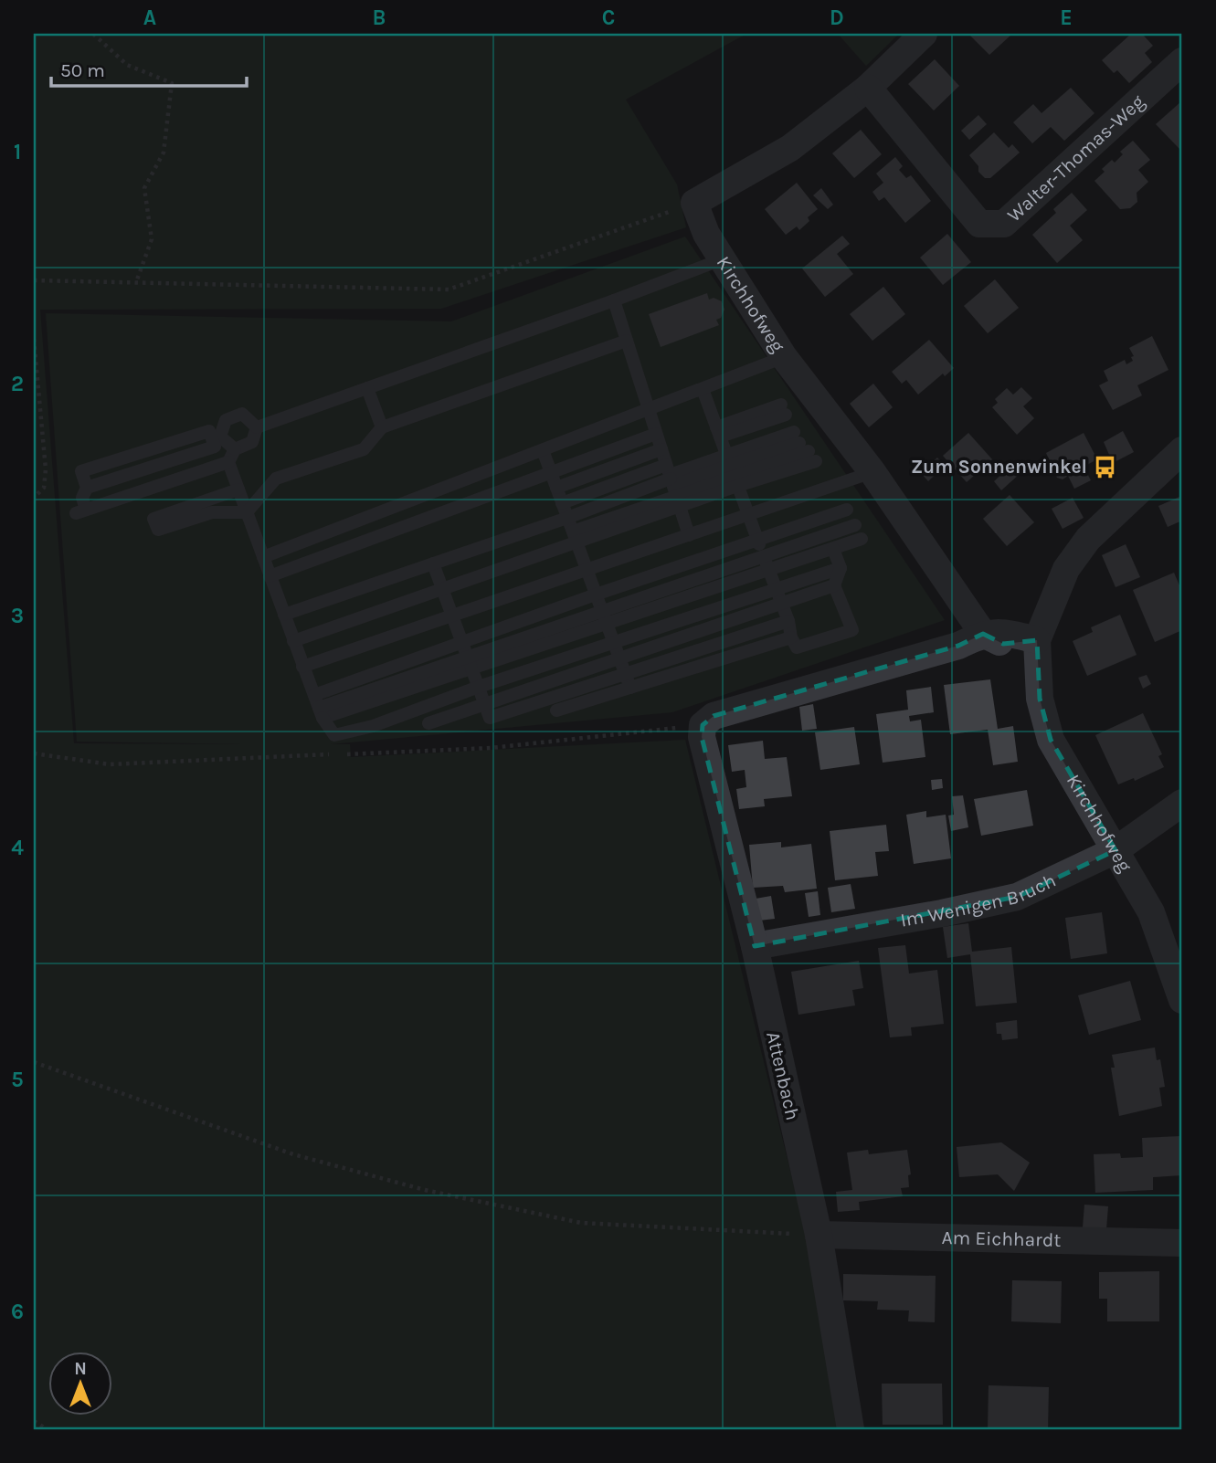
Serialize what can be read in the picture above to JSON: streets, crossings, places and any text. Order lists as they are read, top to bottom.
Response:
{
  "streets": {
    "street": [
      "Walter-Thomas-Weg",
      "Kirchhofweg",
      "Im Wenigen Bruch",
      "Attenbach",
      "Am Eichhardt"
    ]
  },
  "crossings": [
    ["Kirchhofweg", "Im Wenigen Bruch"],
    ["Im Wenigen Bruch", "Attenbach"],
    ["Attenbach", "Am Eichhardt"]
  ],
  "places": {
    "bus stop": ["Zum Sonnenwinkel"]
  },
  "scale_bar": "50 m",
  "north": "top",
  "grid": {
    "columns": [
      "A",
      "B",
      "C",
      "D",
      "E"
    ],
    "rows": [
      "1",
      "2",
      "3",
      "4",
      "5",
      "6"
    ]
  }
}
